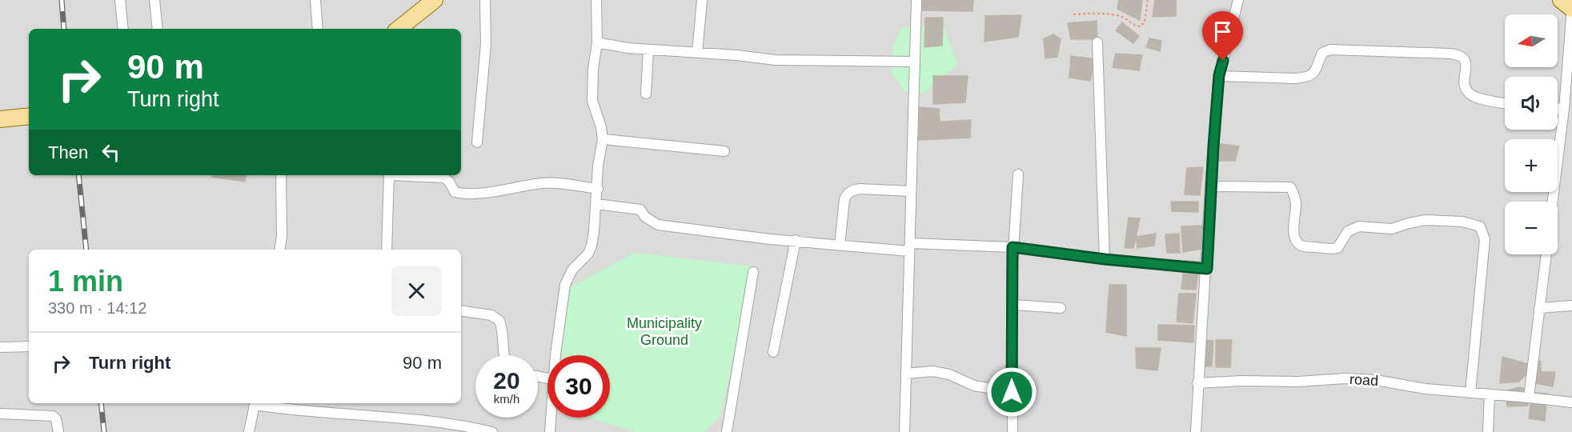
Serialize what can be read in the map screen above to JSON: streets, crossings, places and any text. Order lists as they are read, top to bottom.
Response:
{
  "streets": {
    "street": ["road"]
  },
  "parks": ["Municipality Ground"],
  "north": "left",
  "page": {
    "map_buttons": ["+", "−"],
    "turn": ["90 m", "Turn right"],
    "then": "Then",
    "heading": ["1 min", "330 m · 14:12"],
    "list": [
      {
        "name": "Turn right",
        "value": "90 m"
      }
    ],
    "speed": "20 km/h",
    "limit": "30"
  }
}
